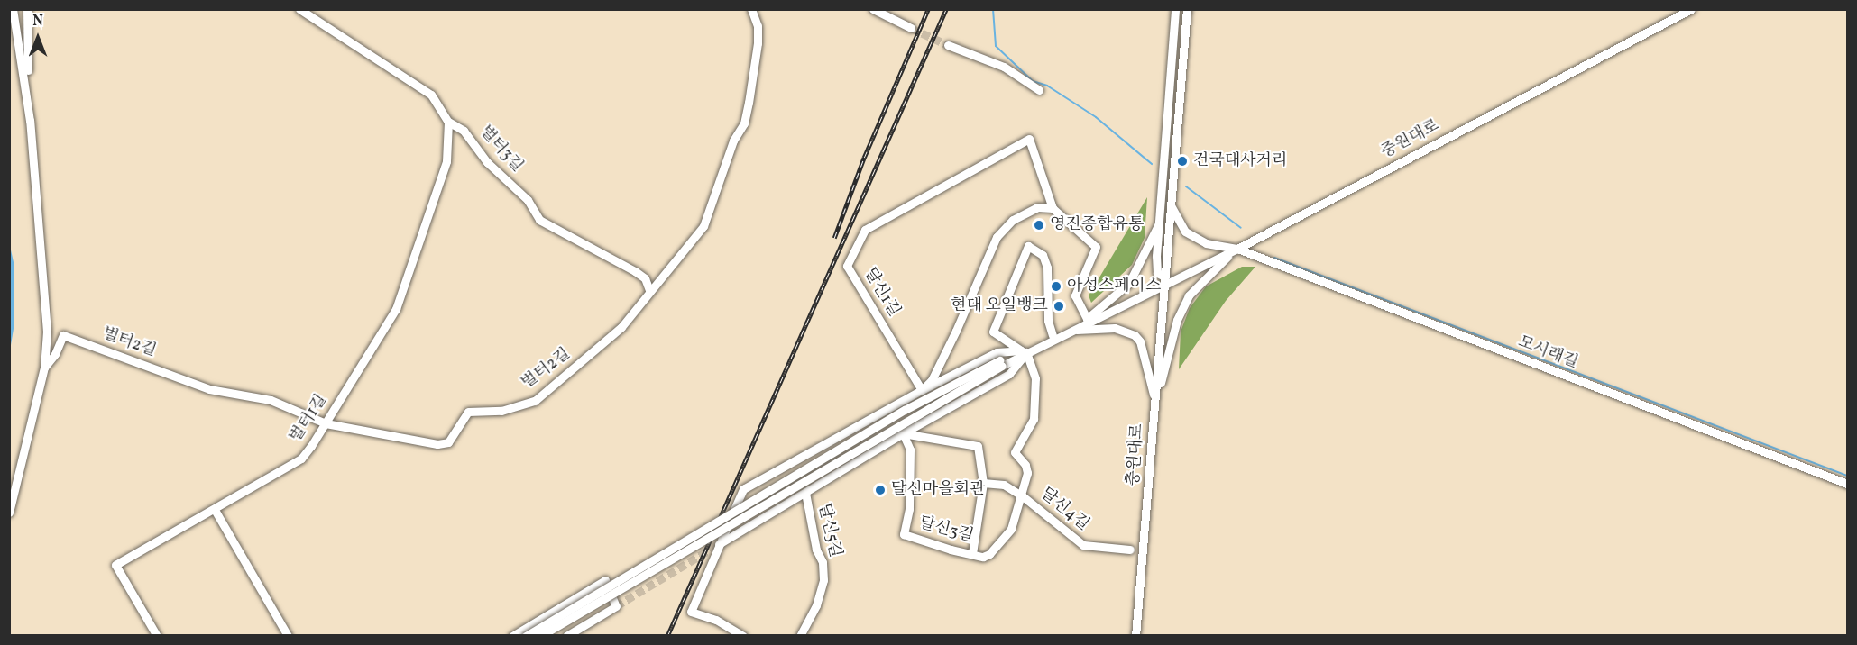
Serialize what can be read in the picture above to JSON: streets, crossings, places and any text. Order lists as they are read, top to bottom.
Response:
{
  "streets": {
    "street": [
      "중원대로",
      "벌터3길",
      "달신1길",
      "벌터2길",
      "모시래길",
      "벌터1길",
      "충원대로",
      "달신4길",
      "달신5길",
      "달신3길"
    ]
  },
  "crossings": [
    ["중원대로", "달신1길"],
    ["중원대로", "모시래길"],
    ["중원대로", "충원대로"],
    ["중원대로", "달신3길"],
    ["벌터3길", "벌터2길"],
    ["벌터3길", "벌터1길"],
    ["벌터2길", "벌터1길"],
    ["모시래길", "충원대로"],
    ["달신4길", "달신3길"]
  ],
  "places": [
    "건국대사거리",
    "영진종합유통",
    "아성스페이스",
    "현대 오일뱅크",
    "달신마을회관"
  ],
  "north": "top"
}
